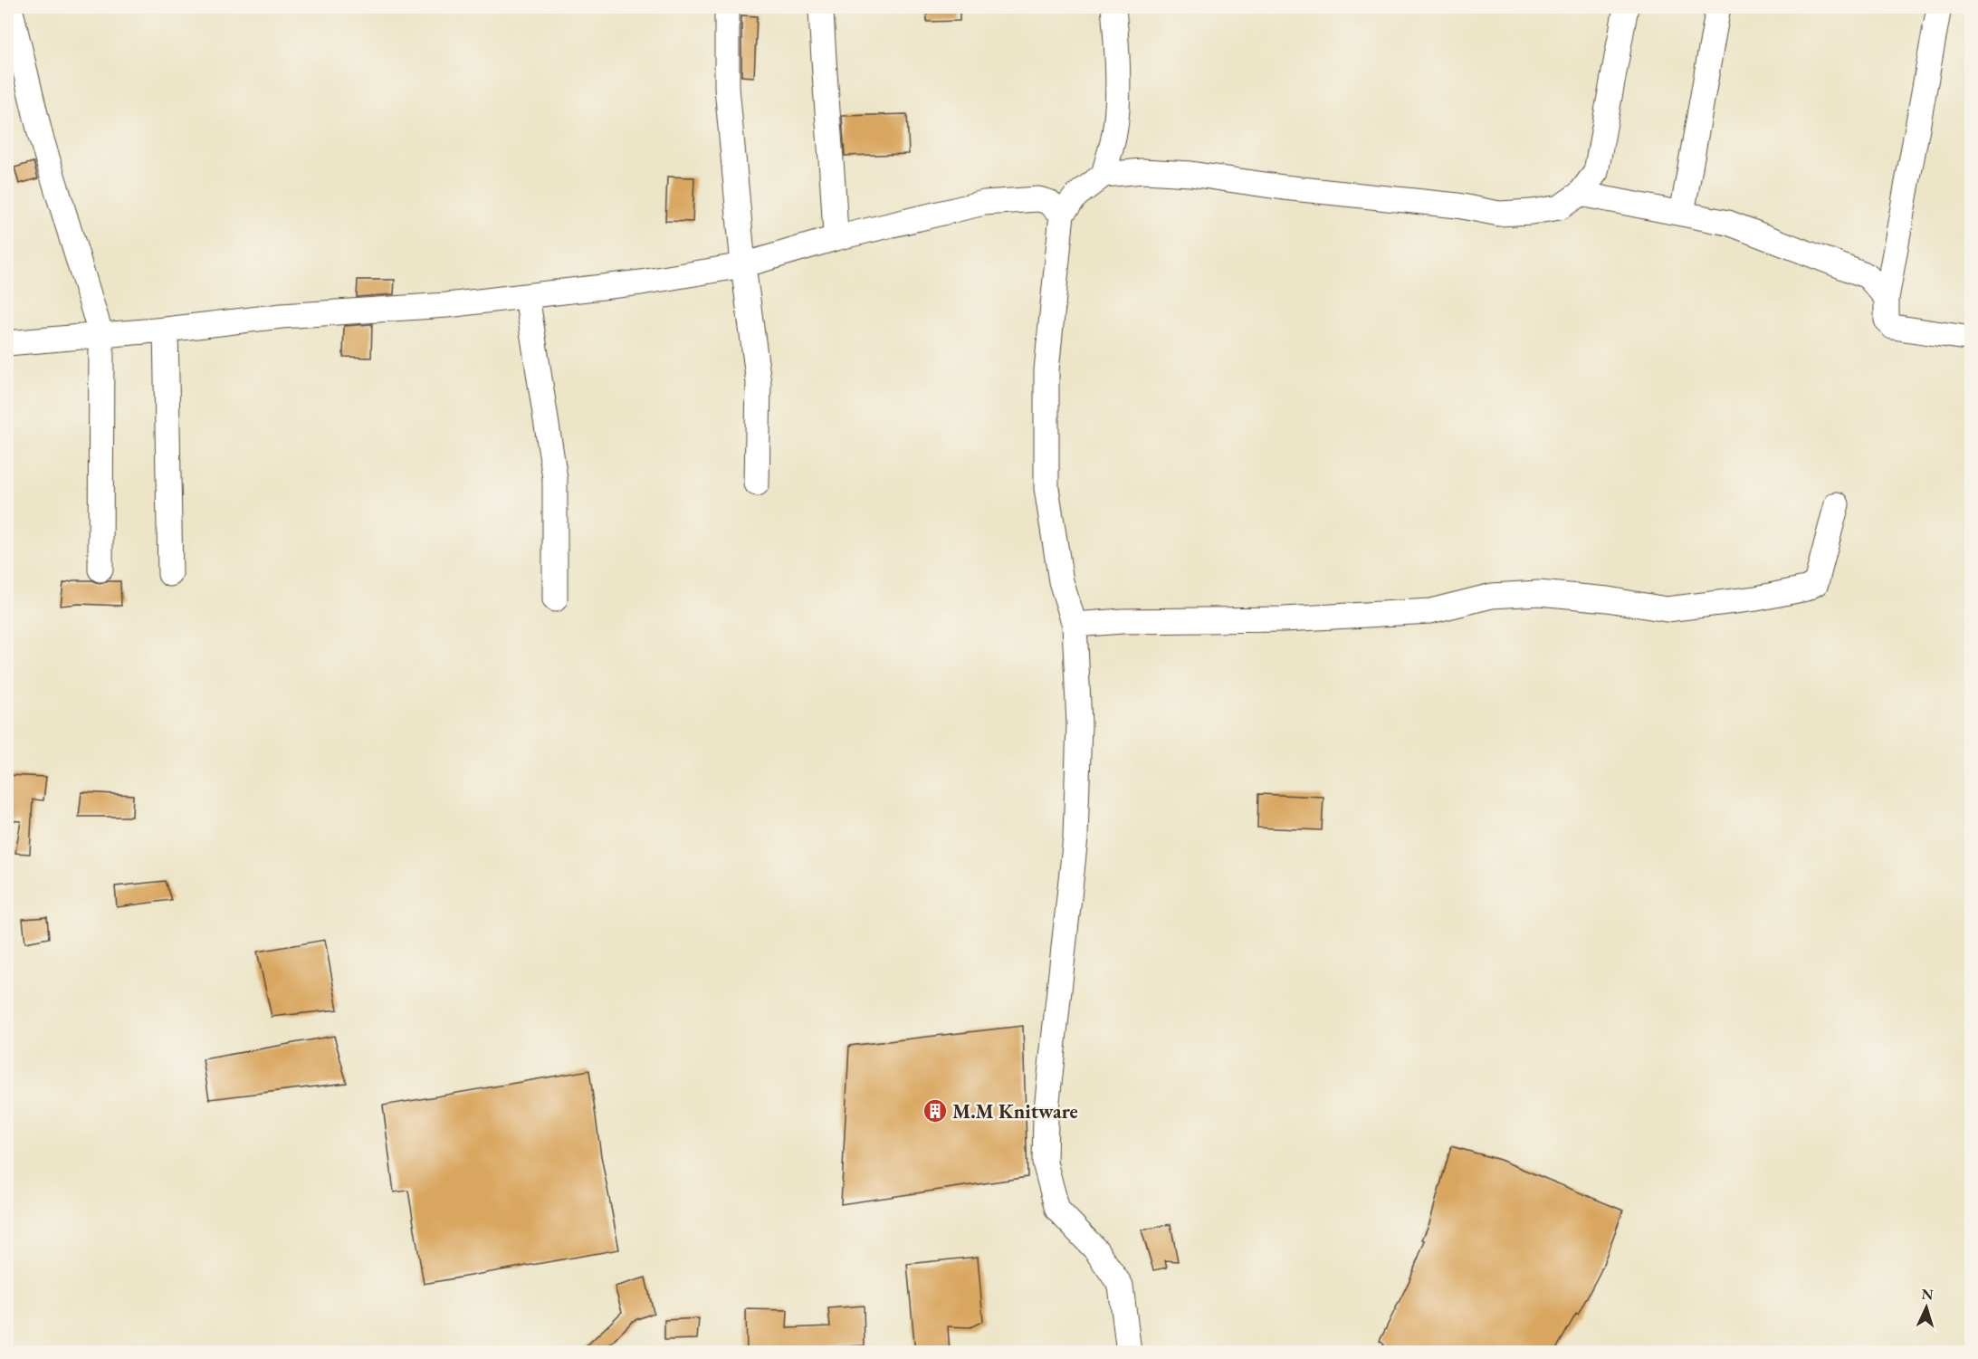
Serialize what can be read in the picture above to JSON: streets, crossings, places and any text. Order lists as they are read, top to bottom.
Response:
{
  "places": {
    "building": ["M.M Knitware"]
  },
  "north": "top"
}
